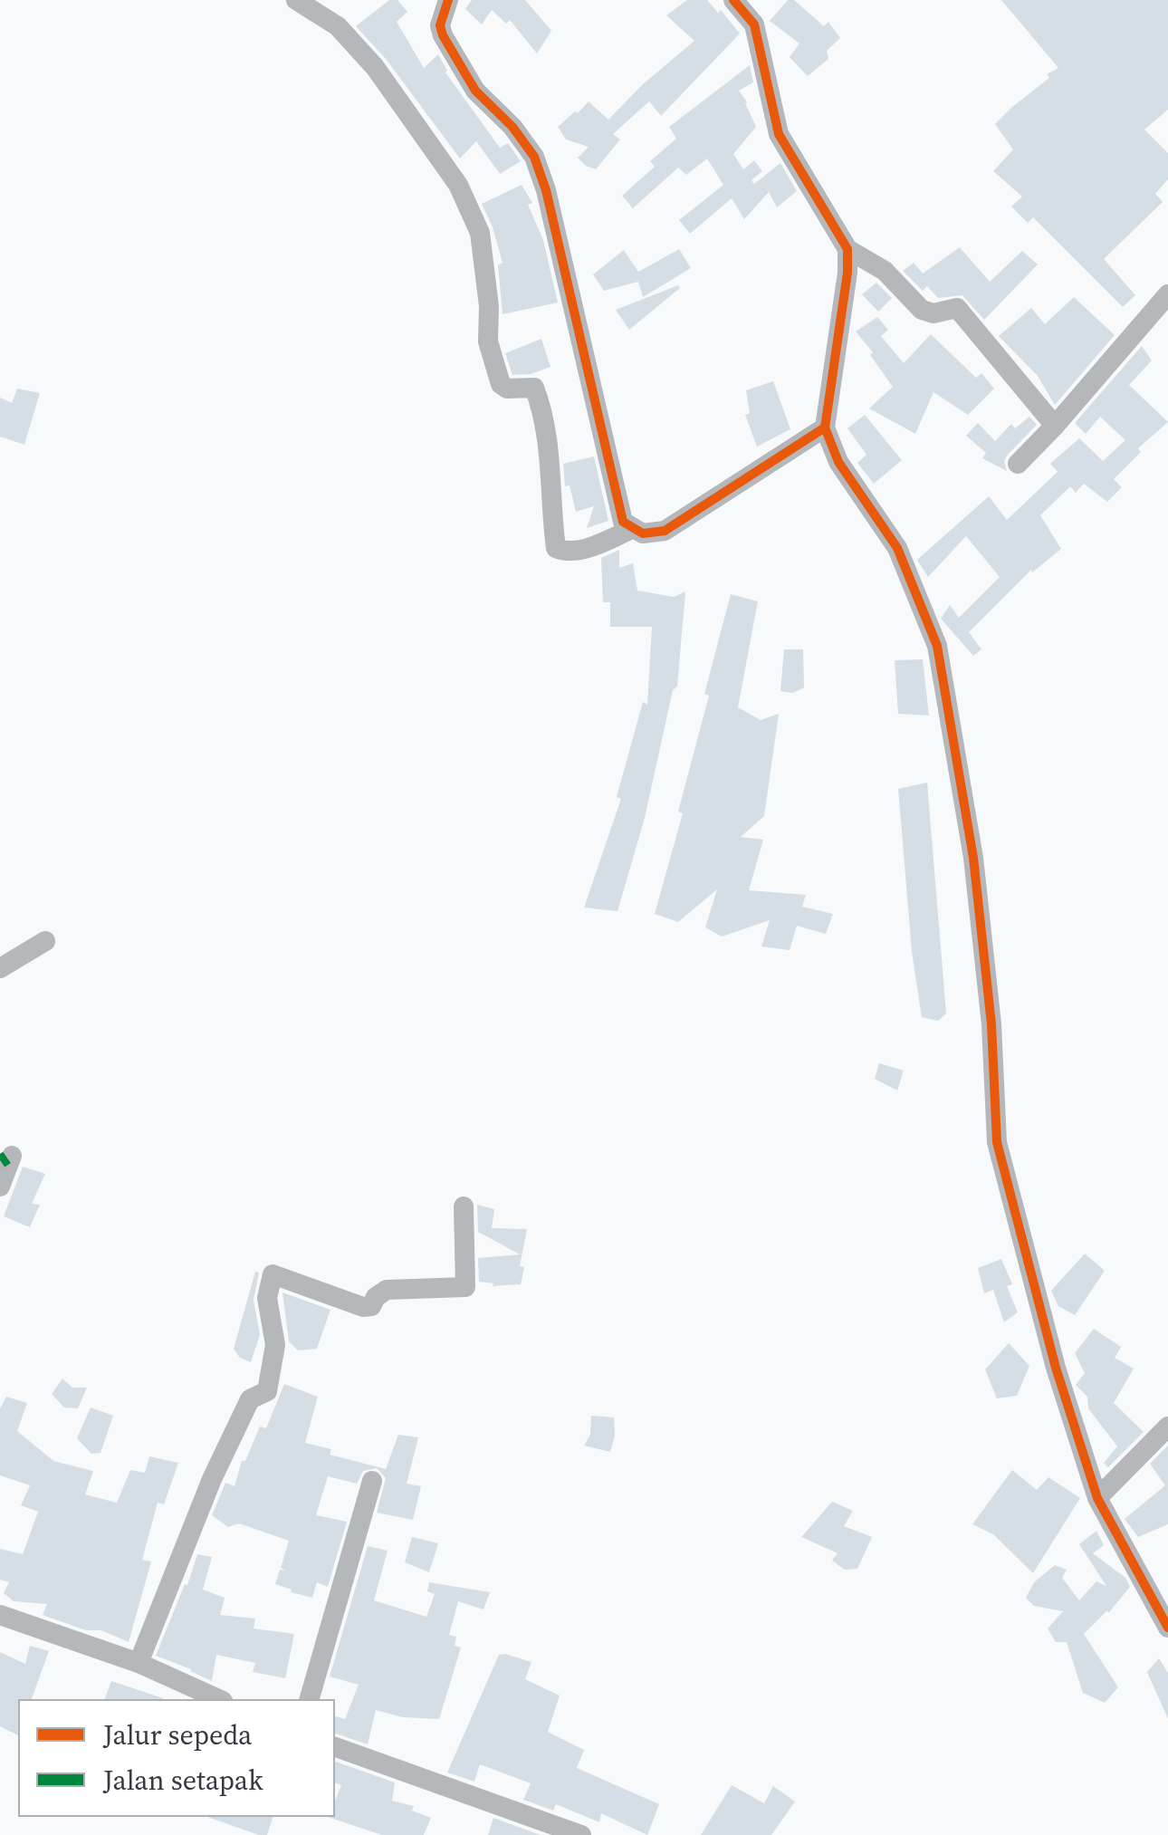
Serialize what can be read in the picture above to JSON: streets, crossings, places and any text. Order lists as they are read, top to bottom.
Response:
{
  "legend": ["Jalur sepeda", "Jalan setapak"]
}
